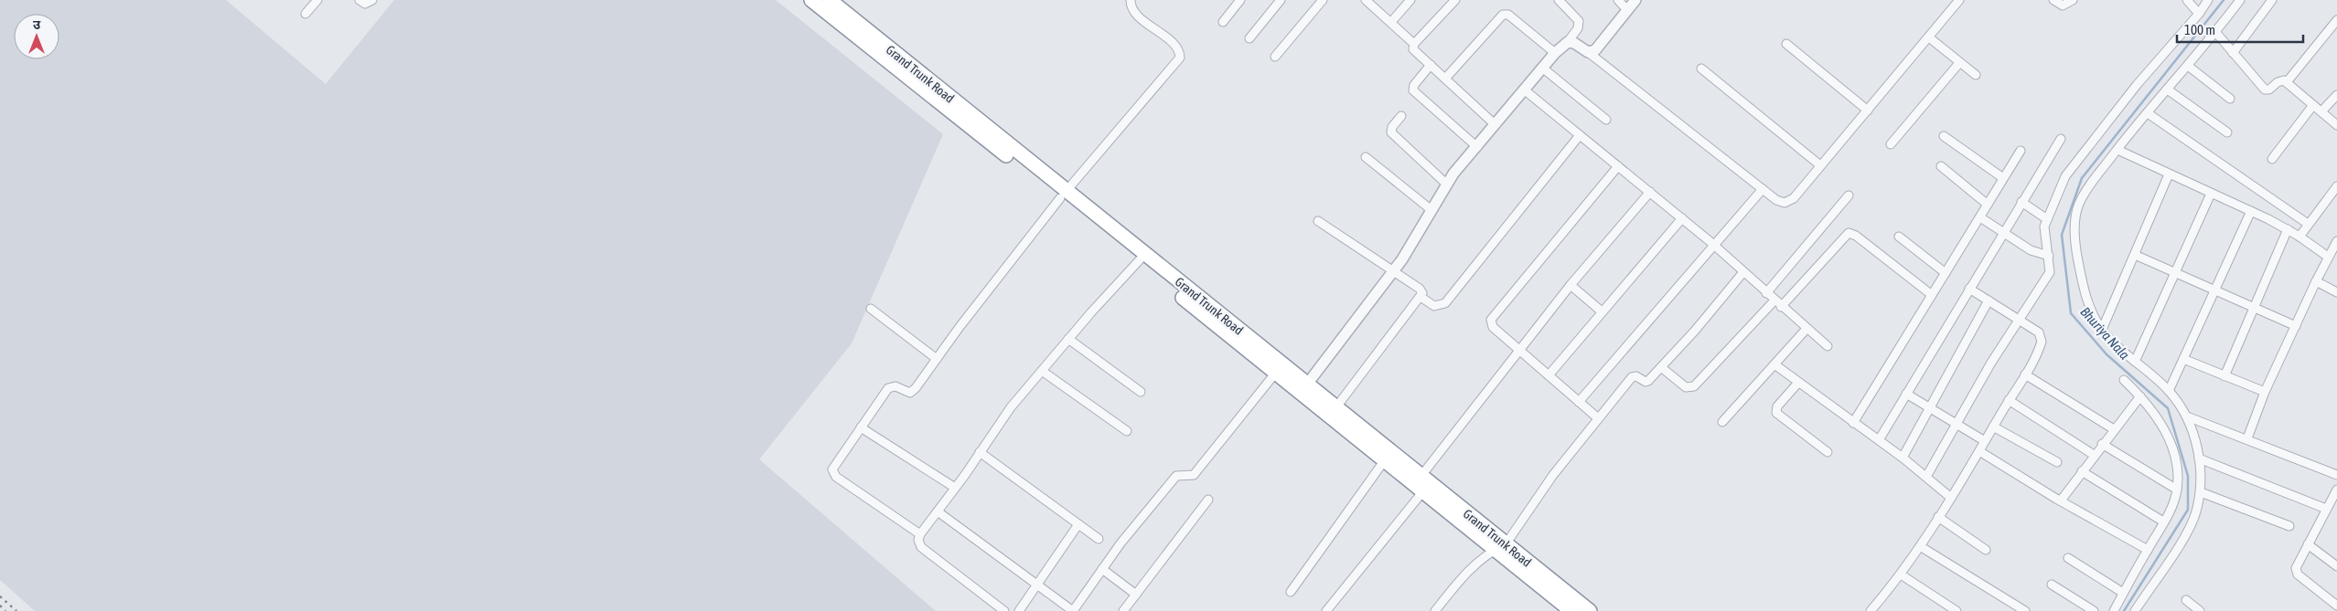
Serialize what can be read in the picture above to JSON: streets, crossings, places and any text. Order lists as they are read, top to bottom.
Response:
{
  "streets": {
    "highway": ["Grand Trunk Road"]
  },
  "water": ["Bhuriya Nala"],
  "scale_bar": "100 m",
  "north": "top"
}
